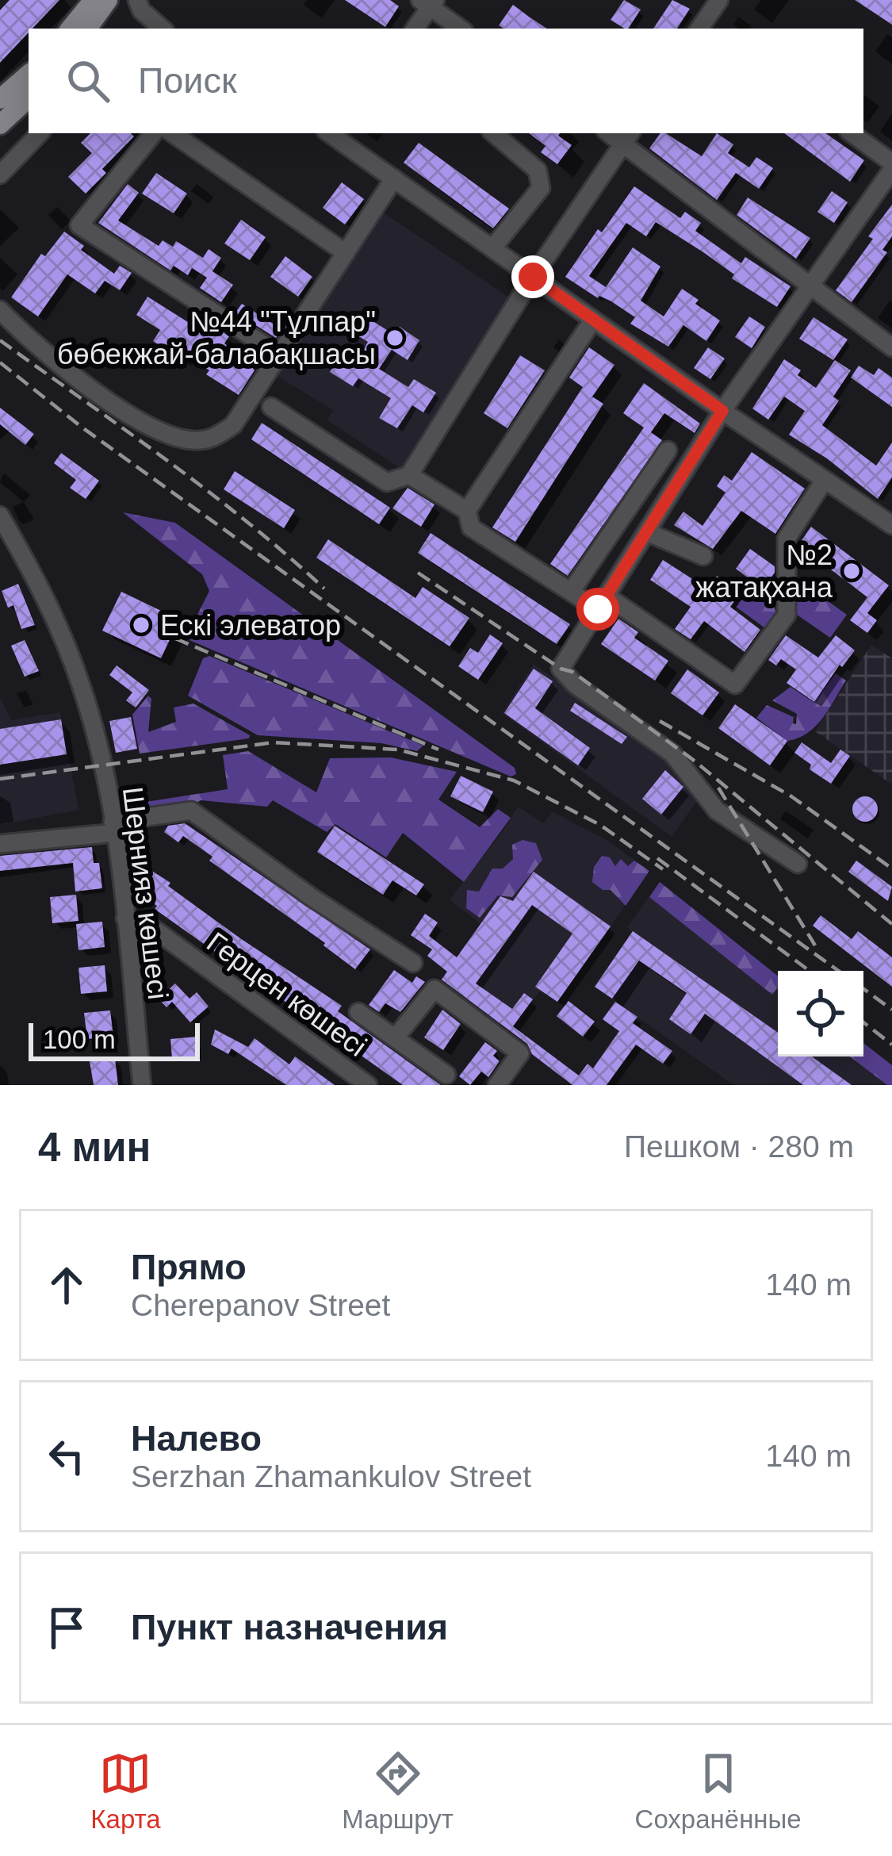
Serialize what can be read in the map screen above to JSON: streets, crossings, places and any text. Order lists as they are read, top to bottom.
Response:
{
  "streets": {
    "street": ["Шернияз көшесі", "Герцен көшесі"]
  },
  "crossings": [
    ["Шернияз көшесі", "Герцен көшесі"]
  ],
  "places": ["№44 \"Тұлпар\" бөбекжай-балабақшасы", "№2 жатақхана", "Ескі элеватор"],
  "scale_bar": "100 m",
  "page": {
    "search": "Поиск",
    "scale": "100 m",
    "heading": ["4 мин", "Пешком · 280 m"],
    "list": [
      ["Прямо", "Cherepanov Street", "140 m"],
      ["Налево", "Serzhan Zhamankulov Street", "140 m"],
      "Пункт назначения"
    ],
    "nav": ["Карта", "Маршрут", "Сохранённые"]
  }
}
